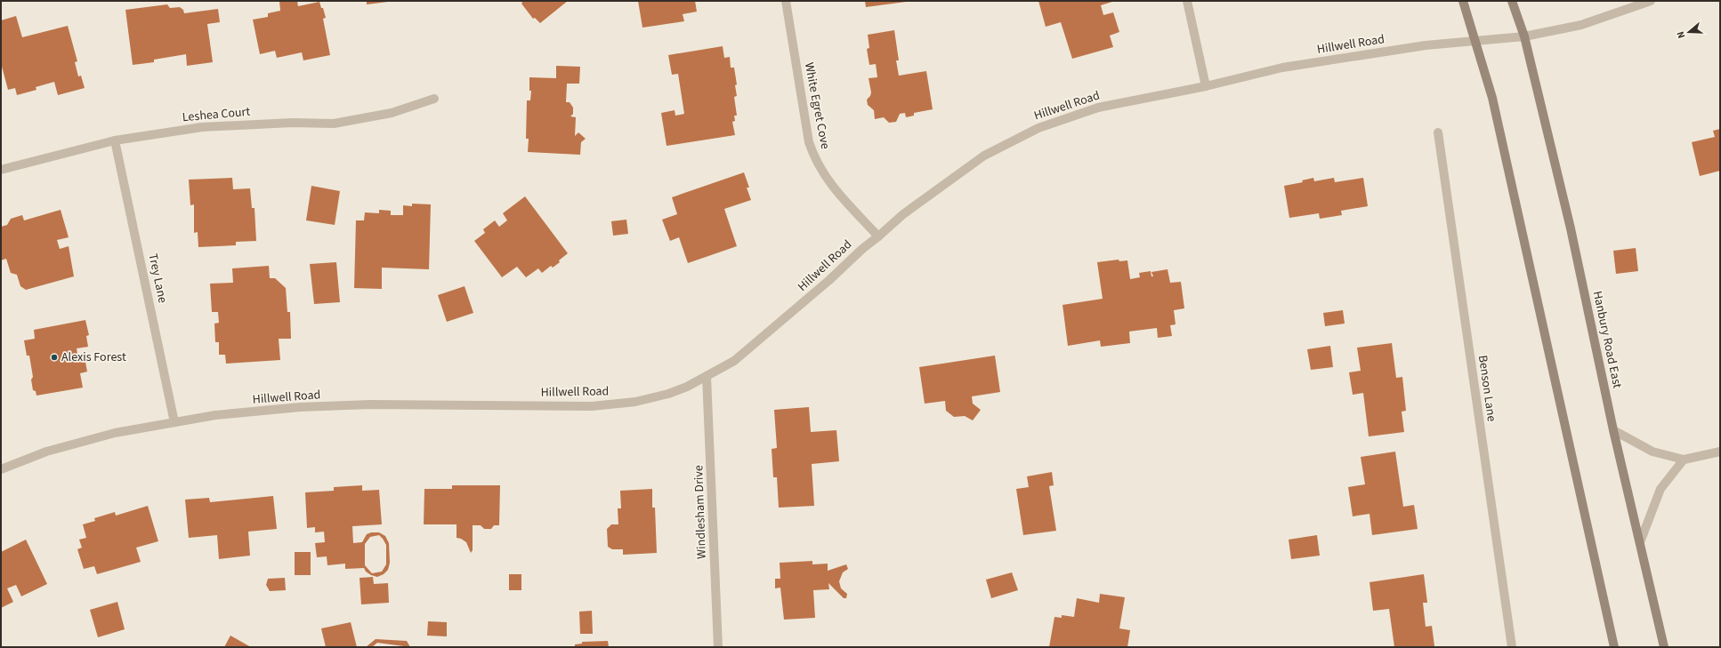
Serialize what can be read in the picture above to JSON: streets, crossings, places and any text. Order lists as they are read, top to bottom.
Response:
{
  "streets": {
    "main road": ["Hanbury Road East"],
    "street": [
      "Hillwell Road",
      "White Egret Cove",
      "Leshea Court",
      "Trey Lane",
      "Benson Lane",
      "Windlesham Drive"
    ]
  },
  "crossings": [
    ["Hillwell Road", "White Egret Cove"],
    ["Hillwell Road", "Trey Lane"],
    ["Hillwell Road", "Hanbury Road East"],
    ["Hillwell Road", "Windlesham Drive"],
    ["Leshea Court", "Trey Lane"]
  ],
  "places": ["Alexis Forest"],
  "north": "left"
}
